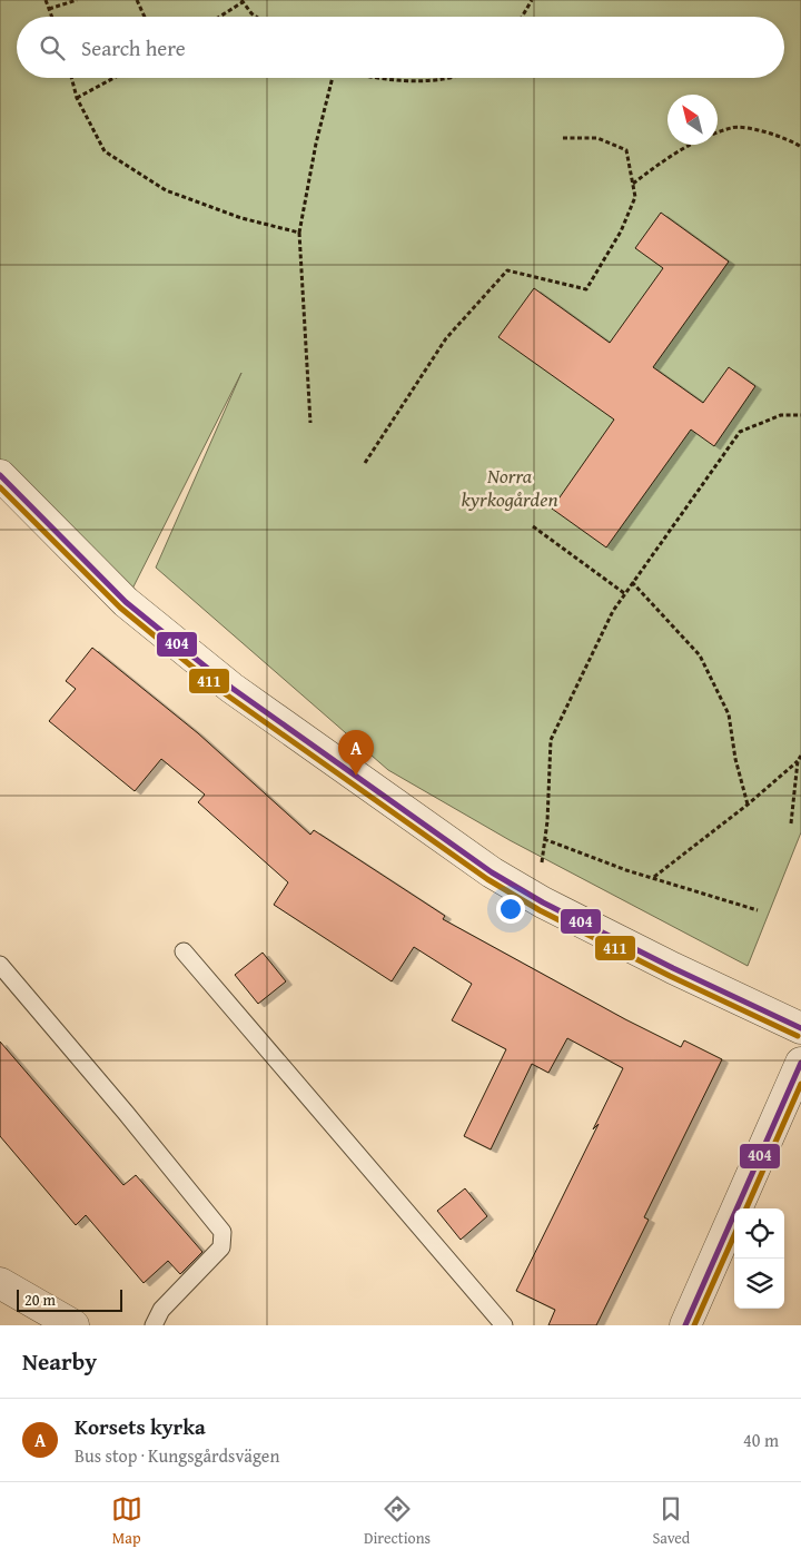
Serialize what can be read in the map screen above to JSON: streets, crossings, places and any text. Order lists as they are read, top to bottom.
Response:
{
  "parks": ["Norra kyrkogården"],
  "lines": ["transit line 404", "transit line 411"],
  "scale_bar": "20 m",
  "north": "top left",
  "page": {
    "search": "Search here",
    "pins": "A",
    "scale": "20 m",
    "heading": "Nearby",
    "list": [
      {
        "mark": "A",
        "name": "Korsets kyrka",
        "note": "Bus stop · Kungsgårdsvägen",
        "value": "40 m"
      }
    ],
    "nav": ["Map", "Directions", "Saved"]
  }
}
